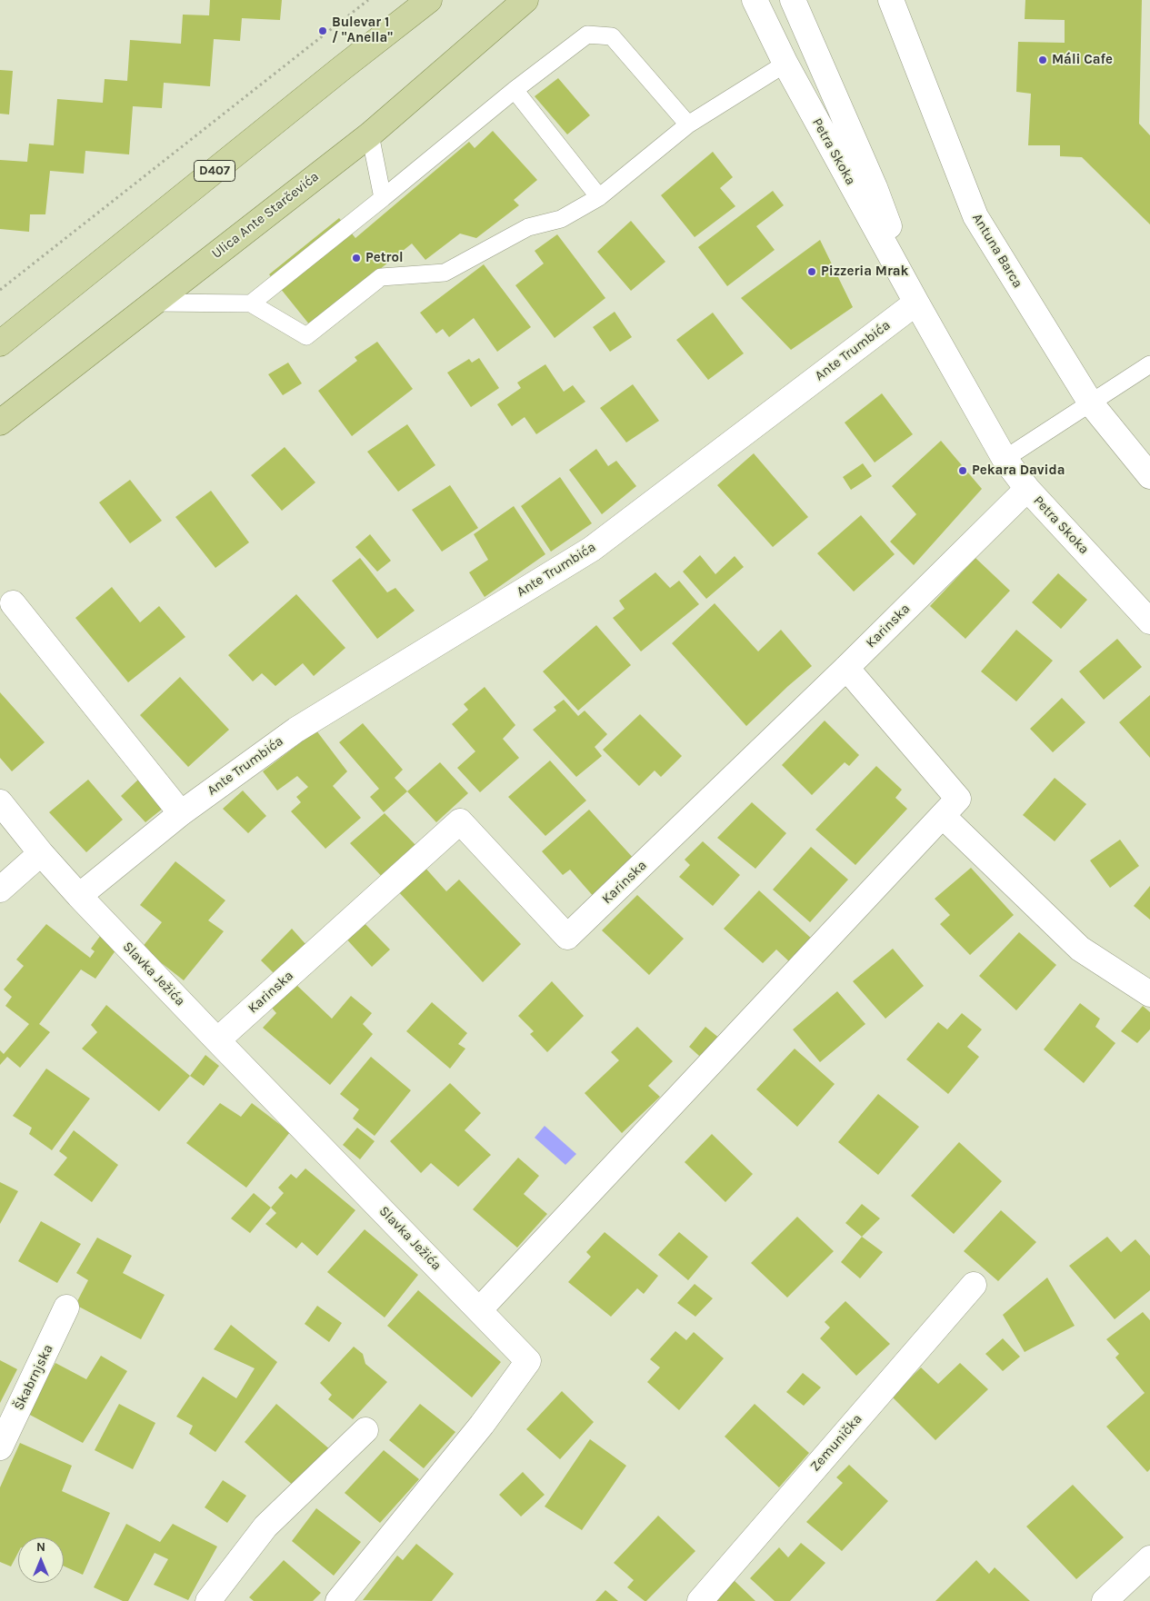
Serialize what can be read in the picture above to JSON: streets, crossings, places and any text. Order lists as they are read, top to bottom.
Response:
{
  "streets": {
    "main road": ["D407", "Ulica Ante Starčevića"],
    "street": [
      "Petra Skoka",
      "Antuna Barca",
      "Ante Trumbića",
      "Karinska",
      "Slavka Ježića",
      "Škabrnjska",
      "Zemunička"
    ]
  },
  "crossings": [
    ["Petra Skoka", "Ante Trumbića"],
    ["Petra Skoka", "Karinska"],
    ["Ante Trumbića", "Slavka Ježića"],
    ["Karinska", "Slavka Ježića"]
  ],
  "places": [
    "Bulevar 1 / \"Anella\"",
    "Máli Cafe",
    "Petrol",
    "Pizzeria Mrak",
    "Pekara Davida"
  ],
  "north": "top"
}
